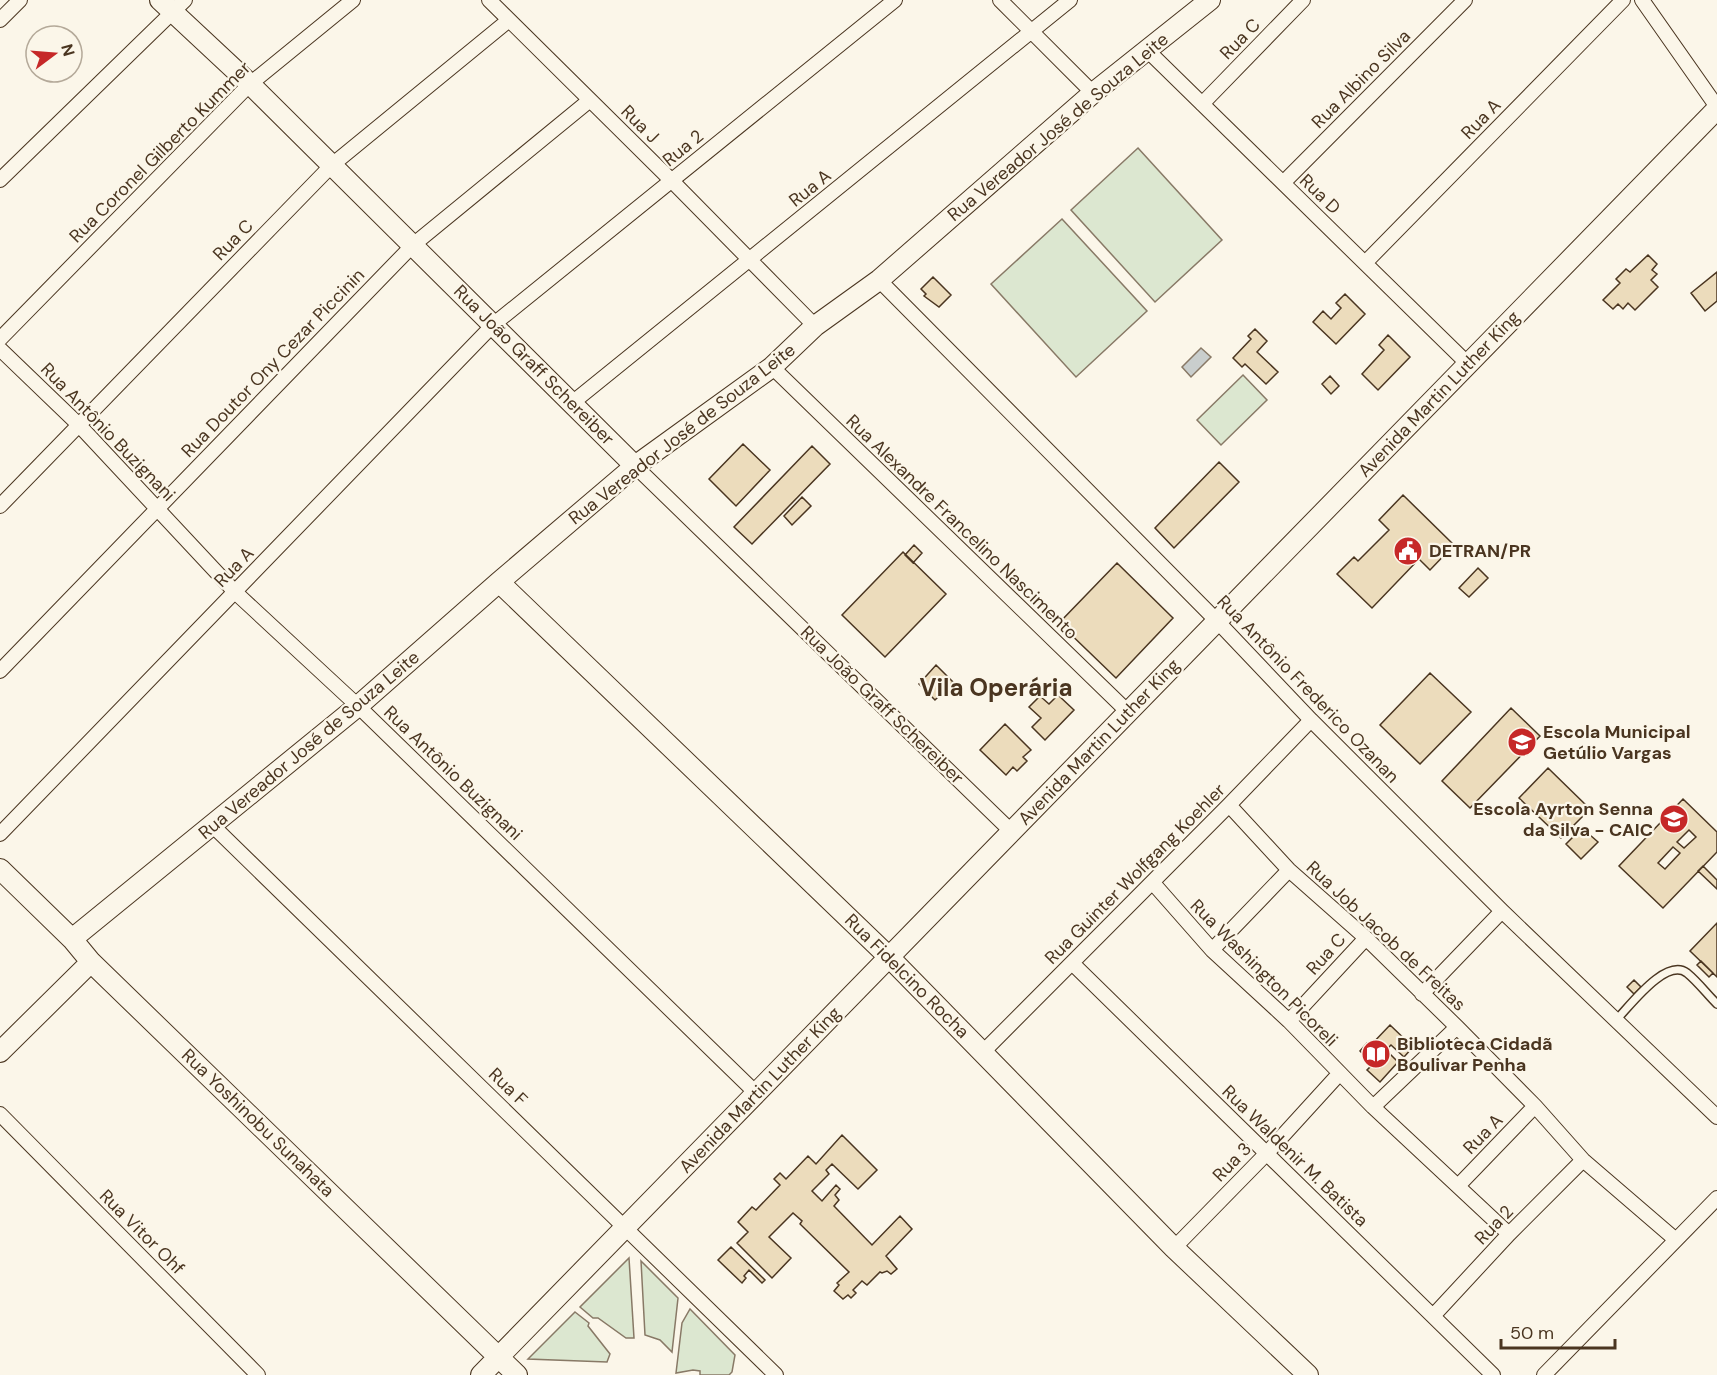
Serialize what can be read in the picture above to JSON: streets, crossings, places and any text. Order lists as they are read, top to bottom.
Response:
{
  "streets": {
    "street": [
      "Rua C",
      "Rua Albino Silva",
      "Rua A",
      "Rua J",
      "Rua Vereador José de Souza Leite",
      "Rua 2",
      "Rua Coronel Gilberto Kummer",
      "Rua D",
      "Rua Doutor Ony Cezar Piccinin",
      "Rua João Graff Schereiber",
      "Avenida Martin Luther King",
      "Rua Antônio Buzignani",
      "Rua Alexandre Francelino Nascimento",
      "Rua Antônio Frederico Ozanan",
      "Rua Guinter Wolfgang Koehler",
      "Rua Job Jacob de Freitas",
      "Rua Washington Picoreli",
      "Rua Fidelcino Rocha",
      "Rua F",
      "Rua Yoshinobu Sunahata",
      "Rua Waldenir M. Batista",
      "Rua 3",
      "Rua Vitor Ohf"
    ]
  },
  "crossings": [
    ["Rua C", "Rua J"],
    ["Rua C", "Rua D"],
    ["Rua C", "Rua João Graff Schereiber"],
    ["Rua C", "Rua Antônio Buzignani"],
    ["Rua C", "Rua Job Jacob de Freitas"],
    ["Rua C", "Rua Washington Picoreli"],
    ["Rua Albino Silva", "Rua D"],
    ["Rua A", "Rua J"],
    ["Rua A", "Rua 2"],
    ["Rua A", "Rua D"],
    ["Rua A", "Rua João Graff Schereiber"],
    ["Rua A", "Rua Antônio Buzignani"],
    ["Rua A", "Rua Job Jacob de Freitas"],
    ["Rua A", "Rua Washington Picoreli"],
    ["Rua J", "Rua Vereador José de Souza Leite"],
    ["Rua J", "Rua 2"],
    ["Rua J", "Rua Doutor Ony Cezar Piccinin"],
    ["Rua Vereador José de Souza Leite", "Rua D"],
    ["Rua Vereador José de Souza Leite", "Rua João Graff Schereiber"],
    ["Rua Vereador José de Souza Leite", "Rua Antônio Buzignani"],
    ["Rua Vereador José de Souza Leite", "Rua Alexandre Francelino Nascimento"],
    ["Rua Vereador José de Souza Leite", "Rua Antônio Frederico Ozanan"],
    ["Rua Vereador José de Souza Leite", "Rua Fidelcino Rocha"],
    ["Rua Vereador José de Souza Leite", "Rua F"],
    ["Rua Vereador José de Souza Leite", "Rua Yoshinobu Sunahata"],
    ["Rua 2", "Rua João Graff Schereiber"],
    ["Rua 2", "Rua Job Jacob de Freitas"],
    ["Rua 2", "Rua Washington Picoreli"],
    ["Rua 2", "Rua Waldenir M. Batista"],
    ["Rua Coronel Gilberto Kummer", "Rua João Graff Schereiber"],
    ["Rua D", "Avenida Martin Luther King"],
    ["Rua Doutor Ony Cezar Piccinin", "Rua João Graff Schereiber"],
    ["Rua Doutor Ony Cezar Piccinin", "Rua Antônio Buzignani"],
    ["Rua João Graff Schereiber", "Avenida Martin Luther King"],
    ["Avenida Martin Luther King", "Rua Antônio Buzignani"],
    ["Avenida Martin Luther King", "Rua Alexandre Francelino Nascimento"],
    ["Avenida Martin Luther King", "Rua Antônio Frederico Ozanan"],
    ["Avenida Martin Luther King", "Rua Fidelcino Rocha"],
    ["Avenida Martin Luther King", "Rua F"],
    ["Avenida Martin Luther King", "Rua Yoshinobu Sunahata"],
    ["Rua Antônio Frederico Ozanan", "Rua Guinter Wolfgang Koehler"],
    ["Rua Guinter Wolfgang Koehler", "Rua Job Jacob de Freitas"],
    ["Rua Guinter Wolfgang Koehler", "Rua Washington Picoreli"],
    ["Rua Guinter Wolfgang Koehler", "Rua Fidelcino Rocha"],
    ["Rua Guinter Wolfgang Koehler", "Rua Waldenir M. Batista"],
    ["Rua Washington Picoreli", "Rua 3"],
    ["Rua Fidelcino Rocha", "Rua 3"],
    ["Rua Waldenir M. Batista", "Rua 3"]
  ],
  "districts": ["Vila Operária"],
  "places": {
    "public building": ["DETRAN/PR"],
    "school or university": ["Escola Municipal Getúlio Vargas", "Escola Ayrton Senna da Silva - CAIC"],
    "library": ["Biblioteca Cidadã Boulivar Penha"]
  },
  "scale_bar": "50 m",
  "north": "right"
}
